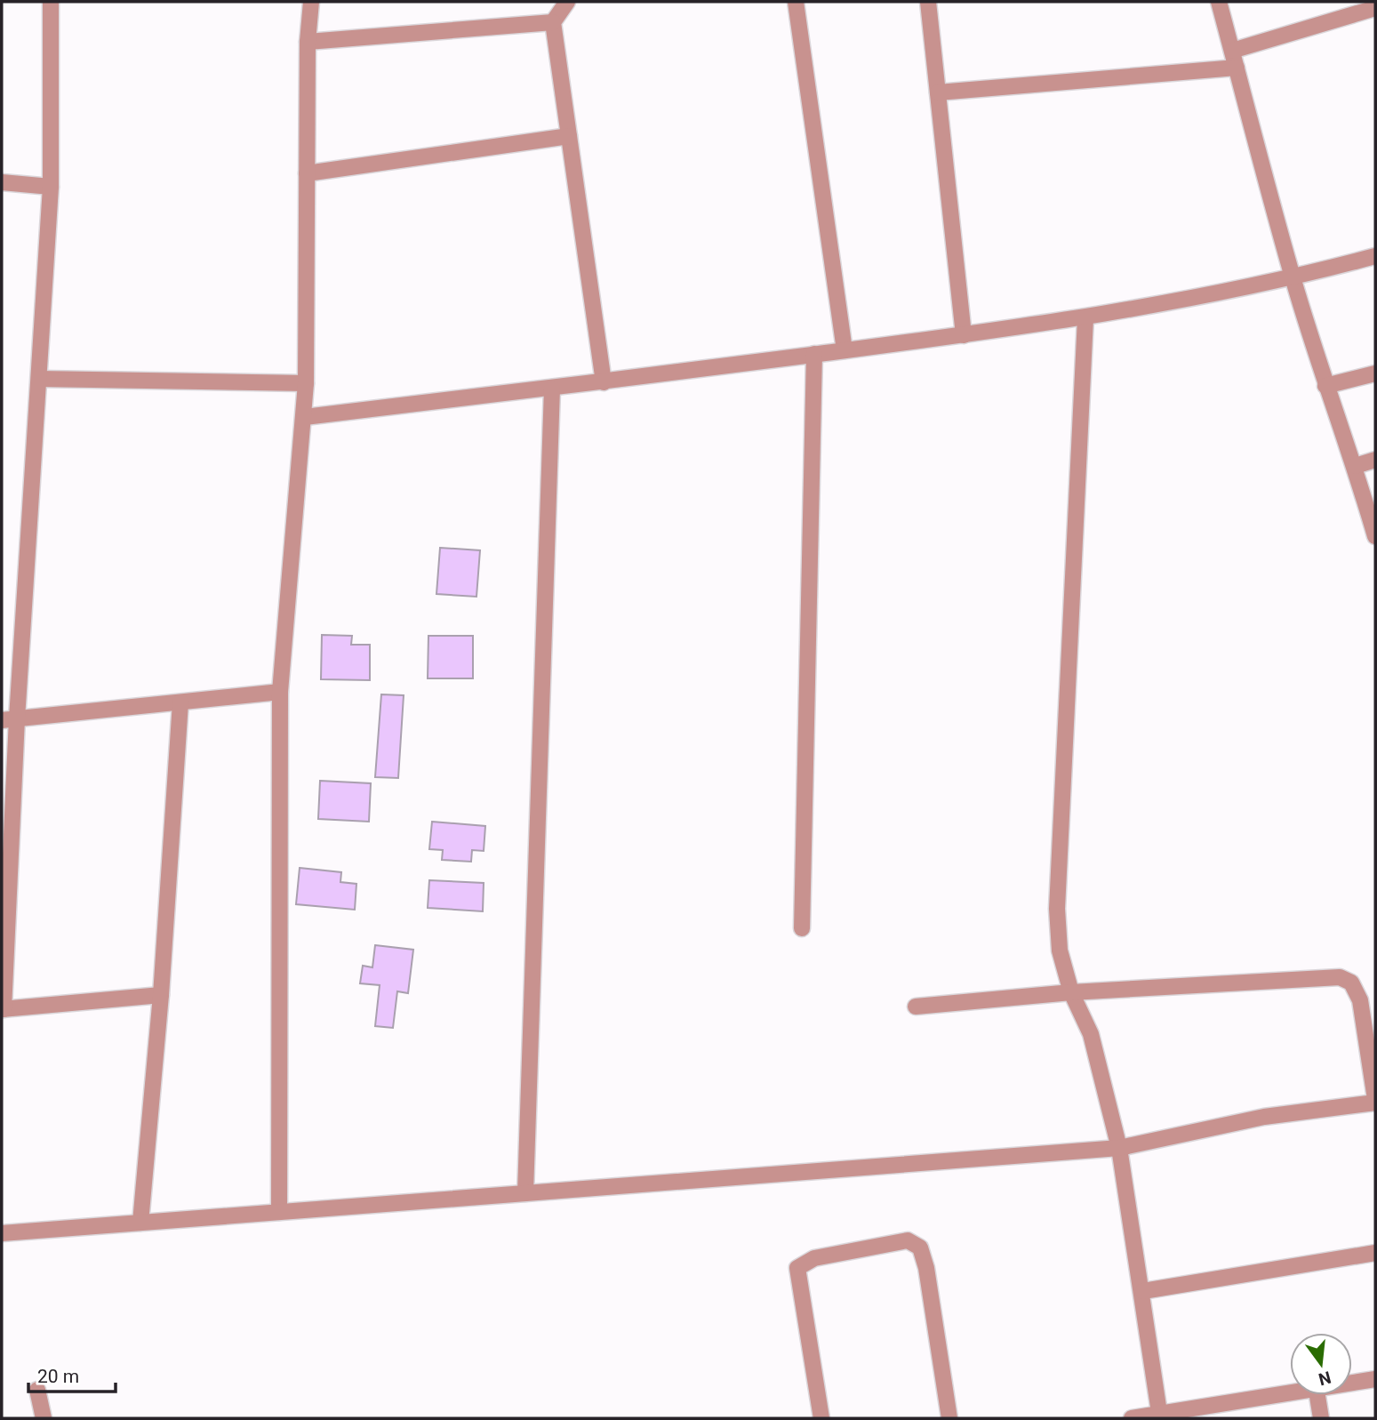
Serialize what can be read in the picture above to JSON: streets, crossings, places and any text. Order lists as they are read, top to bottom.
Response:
{
  "scale_bar": "20 m",
  "north": "bottom"
}
